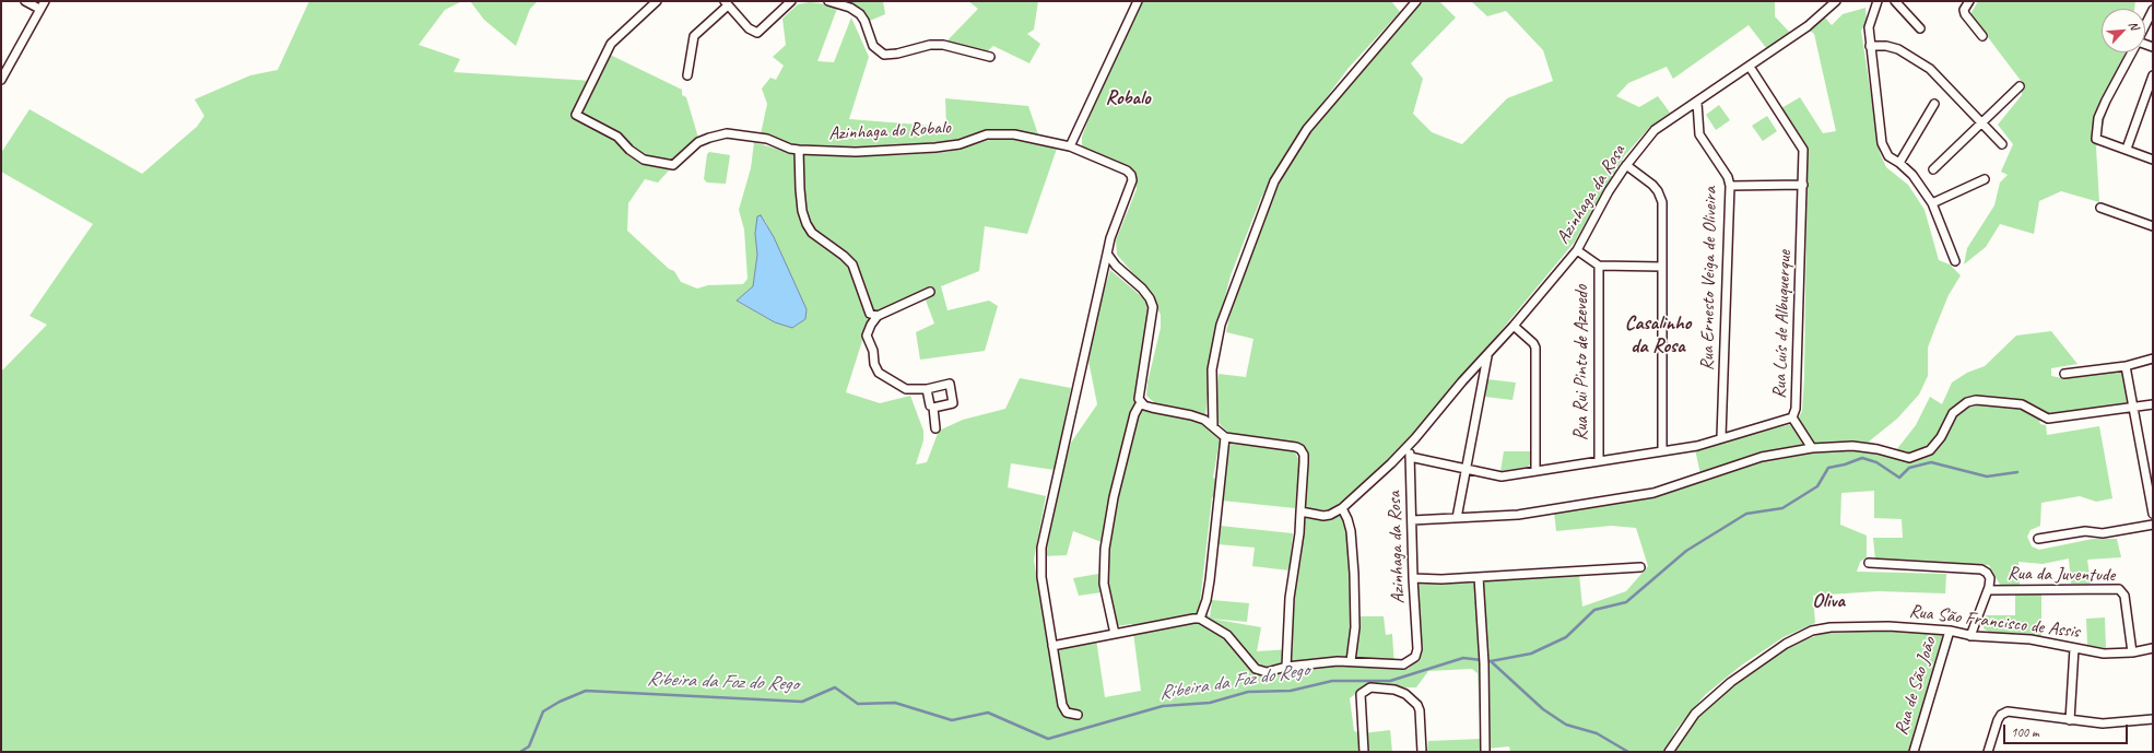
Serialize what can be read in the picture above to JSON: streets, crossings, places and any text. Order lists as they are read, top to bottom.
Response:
{
  "streets": {
    "street": [
      "Azinhaga do Robalo",
      "Azinhaga da Rosa",
      "Rua Ernesto Veiga de Oliveira",
      "Rua Luís de Albuquerque",
      "Rua Rui Pinto de Azevedo",
      "Rua da Juventude",
      "Rua São Francisco de Assis",
      "Rua de São João"
    ]
  },
  "crossings": [
    ["Azinhaga da Rosa", "Rua Ernesto Veiga de Oliveira"],
    ["Azinhaga da Rosa", "Rua Luís de Albuquerque"],
    ["Rua Ernesto Veiga de Oliveira", "Rua Luís de Albuquerque"],
    ["Rua Luís de Albuquerque", "Rua Rui Pinto de Azevedo"],
    ["Rua da Juventude", "Rua São Francisco de Assis"],
    ["Rua São Francisco de Assis", "Rua de São João"]
  ],
  "districts": ["Robalo", "Casalinho da Rosa", "Oliva"],
  "water": ["Ribeira da Foz do Rego"],
  "scale_bar": "100 m",
  "north": "top right"
}
